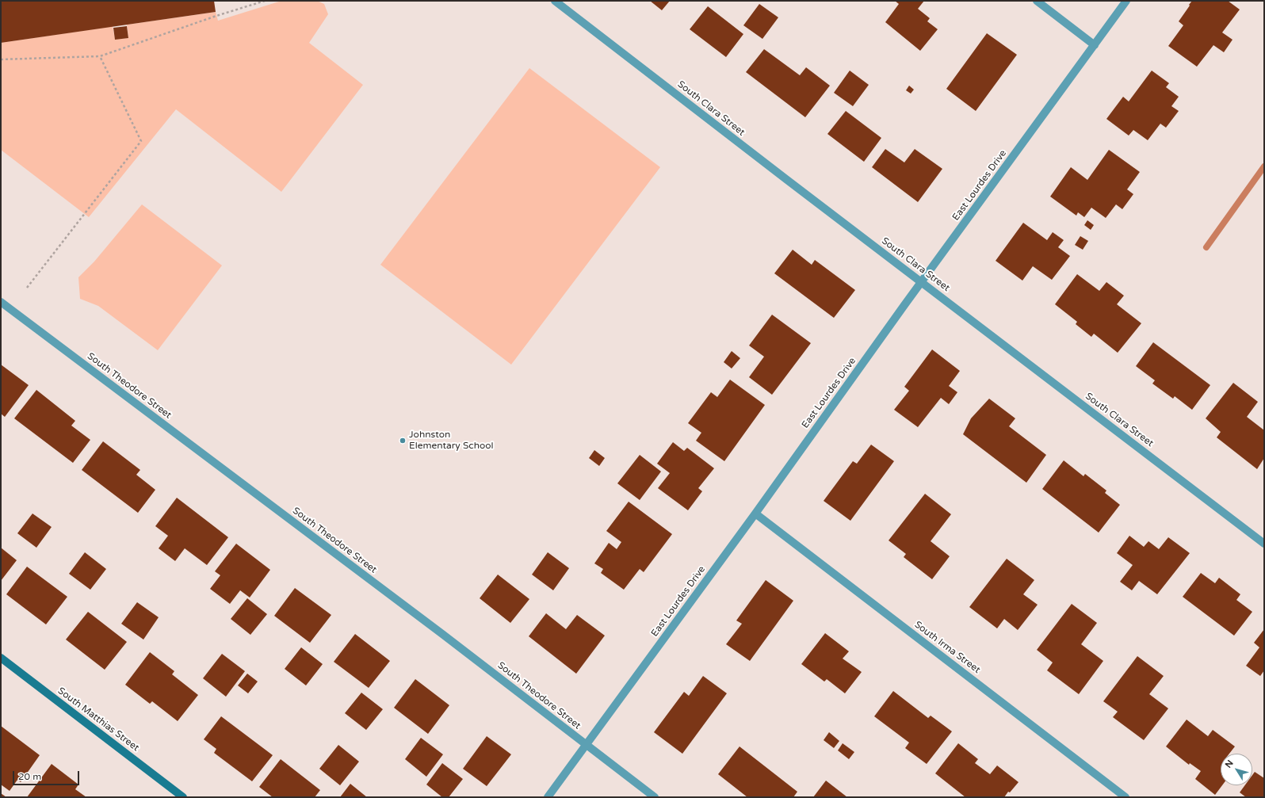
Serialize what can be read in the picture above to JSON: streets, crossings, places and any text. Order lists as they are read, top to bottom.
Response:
{
  "streets": {
    "street": [
      "South Clara Street",
      "East Lourdes Drive",
      "South Theodore Street",
      "South Irma Street",
      "South Matthias Street"
    ]
  },
  "crossings": [
    ["South Clara Street", "East Lourdes Drive"],
    ["East Lourdes Drive", "South Theodore Street"],
    ["East Lourdes Drive", "South Irma Street"]
  ],
  "places": ["Johnston Elementary School"],
  "scale_bar": "20 m",
  "north": "top left"
}
